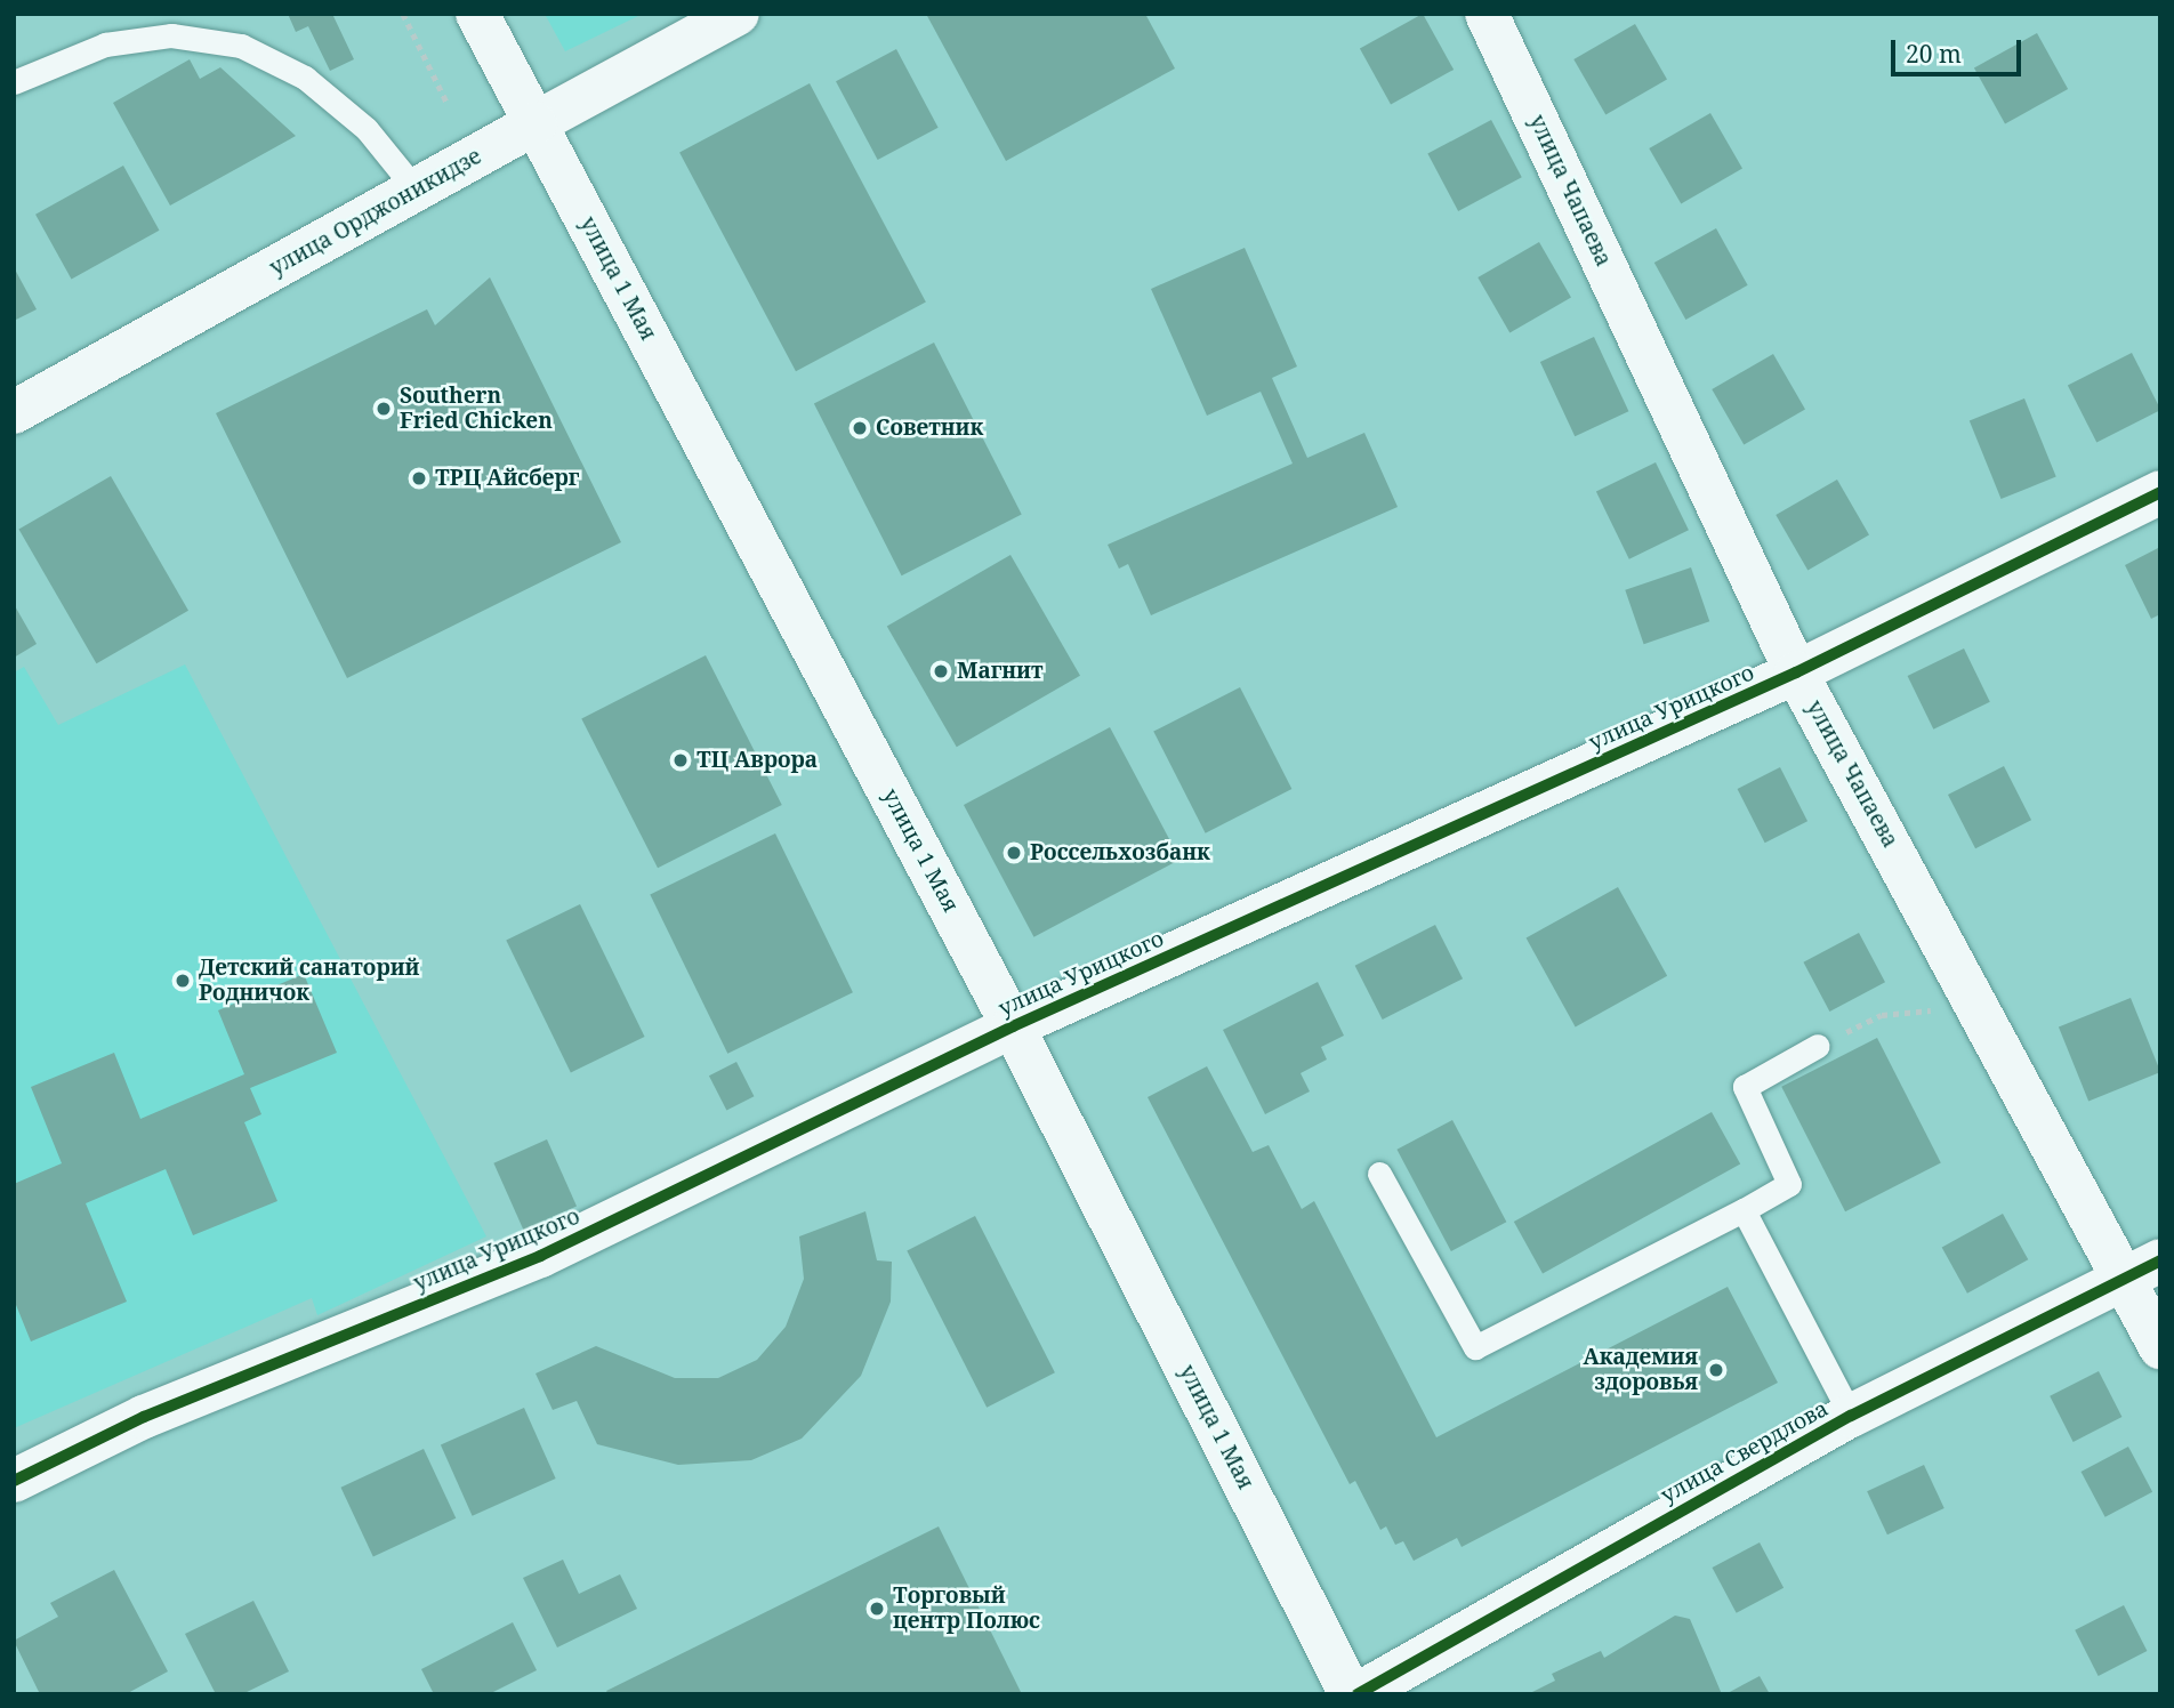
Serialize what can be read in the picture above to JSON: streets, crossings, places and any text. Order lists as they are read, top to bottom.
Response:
{
  "streets": {
    "main road": [
      "улица Чапаева",
      "улица Орджоникидзе",
      "улица 1 Мая",
      "улица Урицкого",
      "улица Свердлова"
    ]
  },
  "crossings": [
    ["улица Чапаева", "улица Урицкого"],
    ["улица Чапаева", "улица Свердлова"],
    ["улица Орджоникидзе", "улица 1 Мая"],
    ["улица 1 Мая", "улица Урицкого"],
    ["улица 1 Мая", "улица Свердлова"]
  ],
  "places": [
    "Southern Fried Chicken",
    "Советник",
    "ТРЦ Айсберг",
    "Магнит",
    "ТЦ Аврора",
    "Россельхозбанк",
    "Детский санаторий Родничок",
    "Академия здоровья",
    "Торговый центр Полюс"
  ],
  "scale_bar": "20 m"
}
